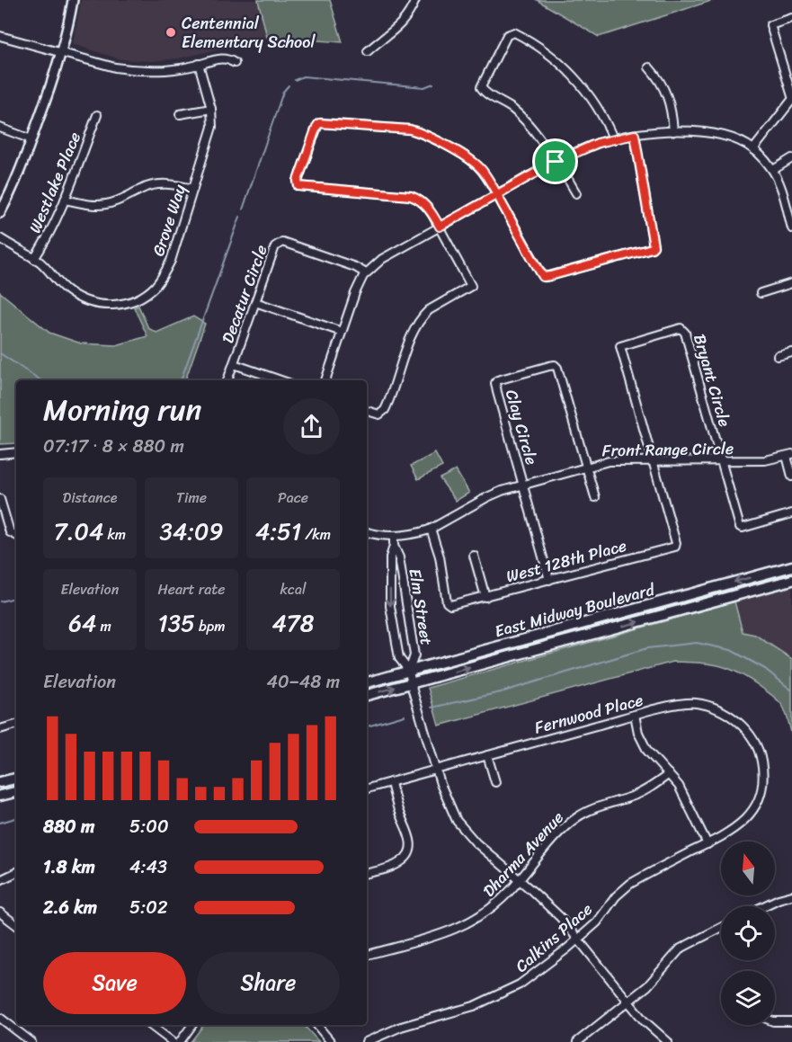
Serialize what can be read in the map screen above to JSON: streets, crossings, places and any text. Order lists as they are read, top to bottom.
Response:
{
  "streets": {
    "main road": ["East Midway Boulevard"],
    "street": [
      "Westlake Place",
      "Grove Way",
      "Decatur Circle",
      "Bryant Circle",
      "Clay Circle",
      "Front Range Circle",
      "West 128th Place",
      "Elm Street",
      "Fernwood Place",
      "Dharma Avenue",
      "Calkins Place"
    ]
  },
  "crossings": [
    ["Westlake Place", "Grove Way"],
    ["Bryant Circle", "Front Range Circle"],
    ["Bryant Circle", "West 128th Place"],
    ["Clay Circle", "Front Range Circle"],
    ["Clay Circle", "West 128th Place"],
    ["Front Range Circle", "West 128th Place"],
    ["Front Range Circle", "Elm Street"],
    ["Elm Street", "East Midway Boulevard"],
    ["Fernwood Place", "Calkins Place"]
  ],
  "places": ["Centennial Elementary School"],
  "north": "top",
  "page": {
    "heading": ["Morning run", "07:17 · 8 × 880 m"],
    "stats": [
      ["Distance", "7.04 km"],
      ["Time", "34:09"],
      ["Pace", "4:51 /km"],
      ["Elevation", "64 m"],
      ["Heart rate", "135 bpm"],
      ["kcal", "478"]
    ],
    "chart": ["Elevation", "40–48 m"],
    "list": [
      {
        "name": "880 m",
        "note": "5:00"
      },
      {
        "name": "1.8 km",
        "note": "4:43"
      },
      {
        "name": "2.6 km",
        "note": "5:02"
      }
    ],
    "buttons": ["Save", "Share"]
  }
}
